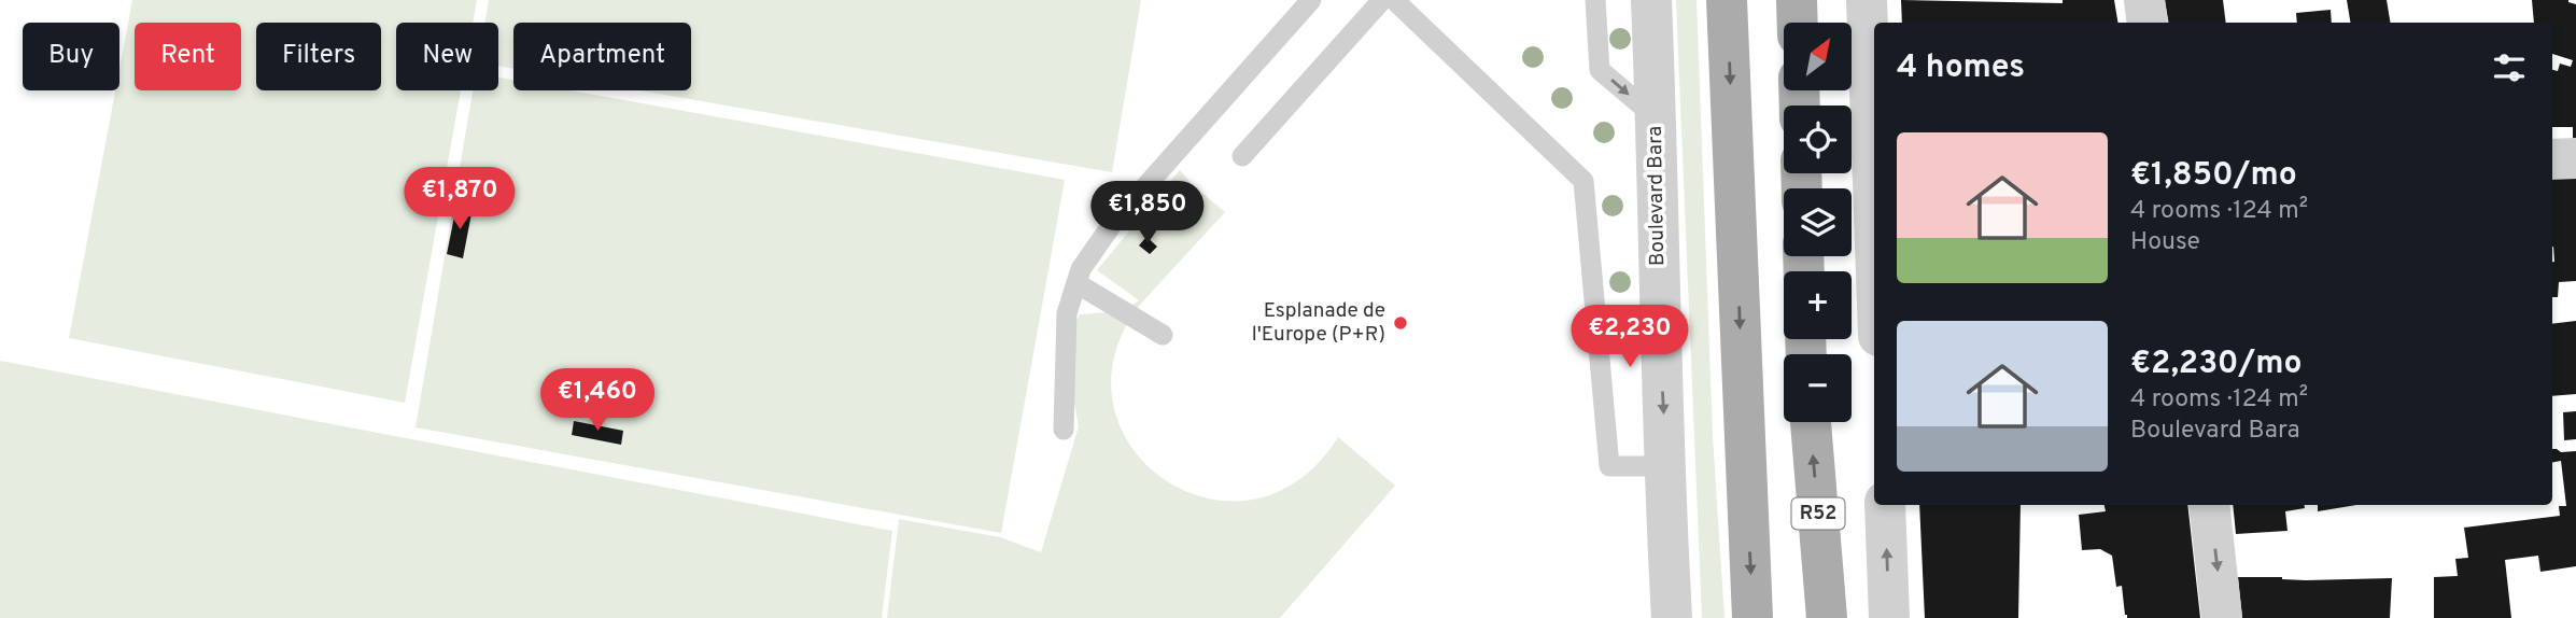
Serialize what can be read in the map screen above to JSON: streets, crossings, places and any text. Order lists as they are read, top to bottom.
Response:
{
  "streets": {
    "main road": ["R52"],
    "street": ["Boulevard Bara"]
  },
  "one_way": ["Boulevard Bara"],
  "places": ["Esplanade de l'Europe (P+R)"],
  "north": "top right",
  "page": {
    "map_buttons": ["+", "−"],
    "chip": [
      "Buy",
      "Rent",
      "Filters",
      "New",
      "Apartment"
    ],
    "heading": "4 homes",
    "list": [
      {
        "name": "€1,850/mo",
        "note": "4 rooms · 124 m² · House"
      },
      {
        "name": "€2,230/mo",
        "note": "4 rooms · 124 m² · Boulevard Bara"
      }
    ],
    "price": [
      "€1,870",
      "€1,850",
      "€2,230",
      "€1,460"
    ]
  }
}
